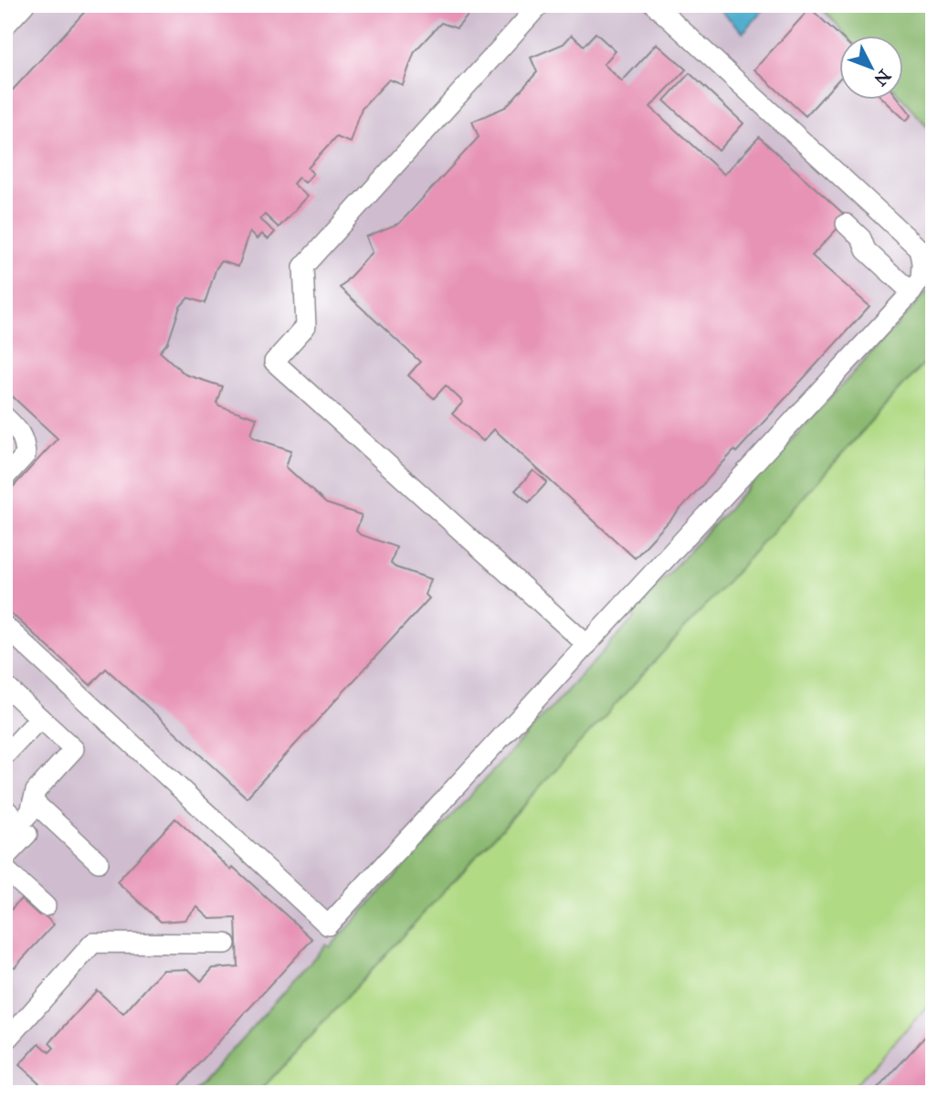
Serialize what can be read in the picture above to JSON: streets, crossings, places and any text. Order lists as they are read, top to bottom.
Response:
{
  "north": "bottom right"
}
